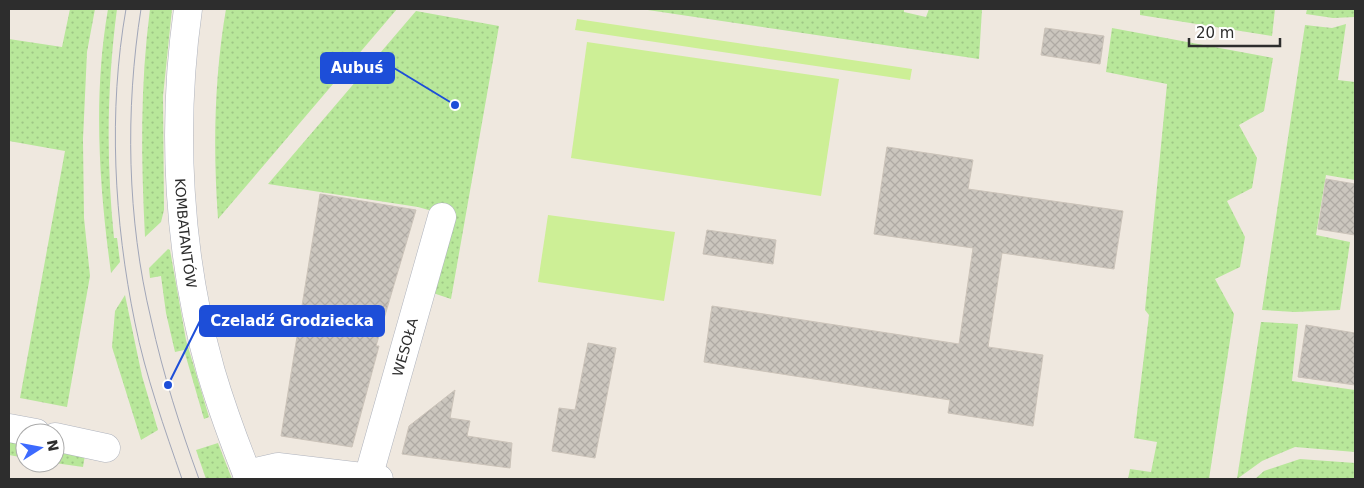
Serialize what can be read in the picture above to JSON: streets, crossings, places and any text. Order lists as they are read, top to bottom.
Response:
{
  "streets": {
    "street": ["KOMBATANTÓW", "WESOŁA"]
  },
  "places": ["Aubuś", "Czeladź Grodziecka"],
  "scale_bar": "20 m",
  "north": "right"
}
